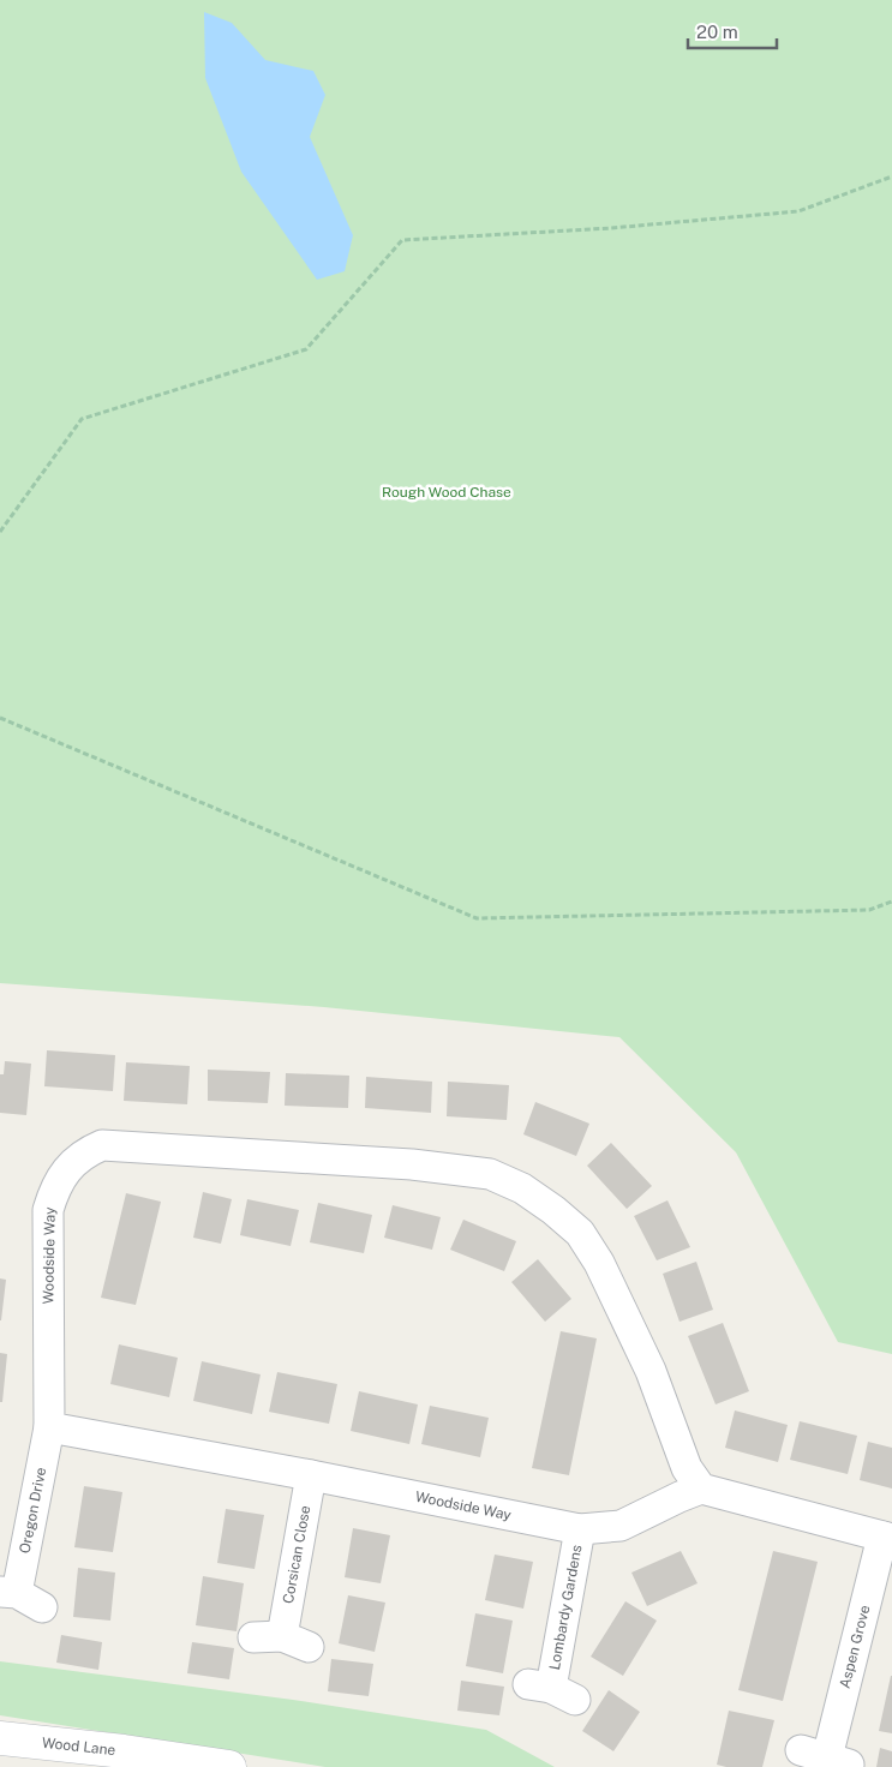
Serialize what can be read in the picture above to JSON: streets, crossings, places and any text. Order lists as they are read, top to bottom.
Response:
{
  "streets": {
    "street": [
      "Woodside Way",
      "Oregon Drive",
      "Corsican Close",
      "Lombardy Gardens",
      "Aspen Grove",
      "Wood Lane"
    ]
  },
  "crossings": [
    ["Woodside Way", "Oregon Drive"],
    ["Woodside Way", "Corsican Close"],
    ["Woodside Way", "Lombardy Gardens"]
  ],
  "parks": ["Rough Wood Chase"],
  "scale_bar": "20 m"
}
